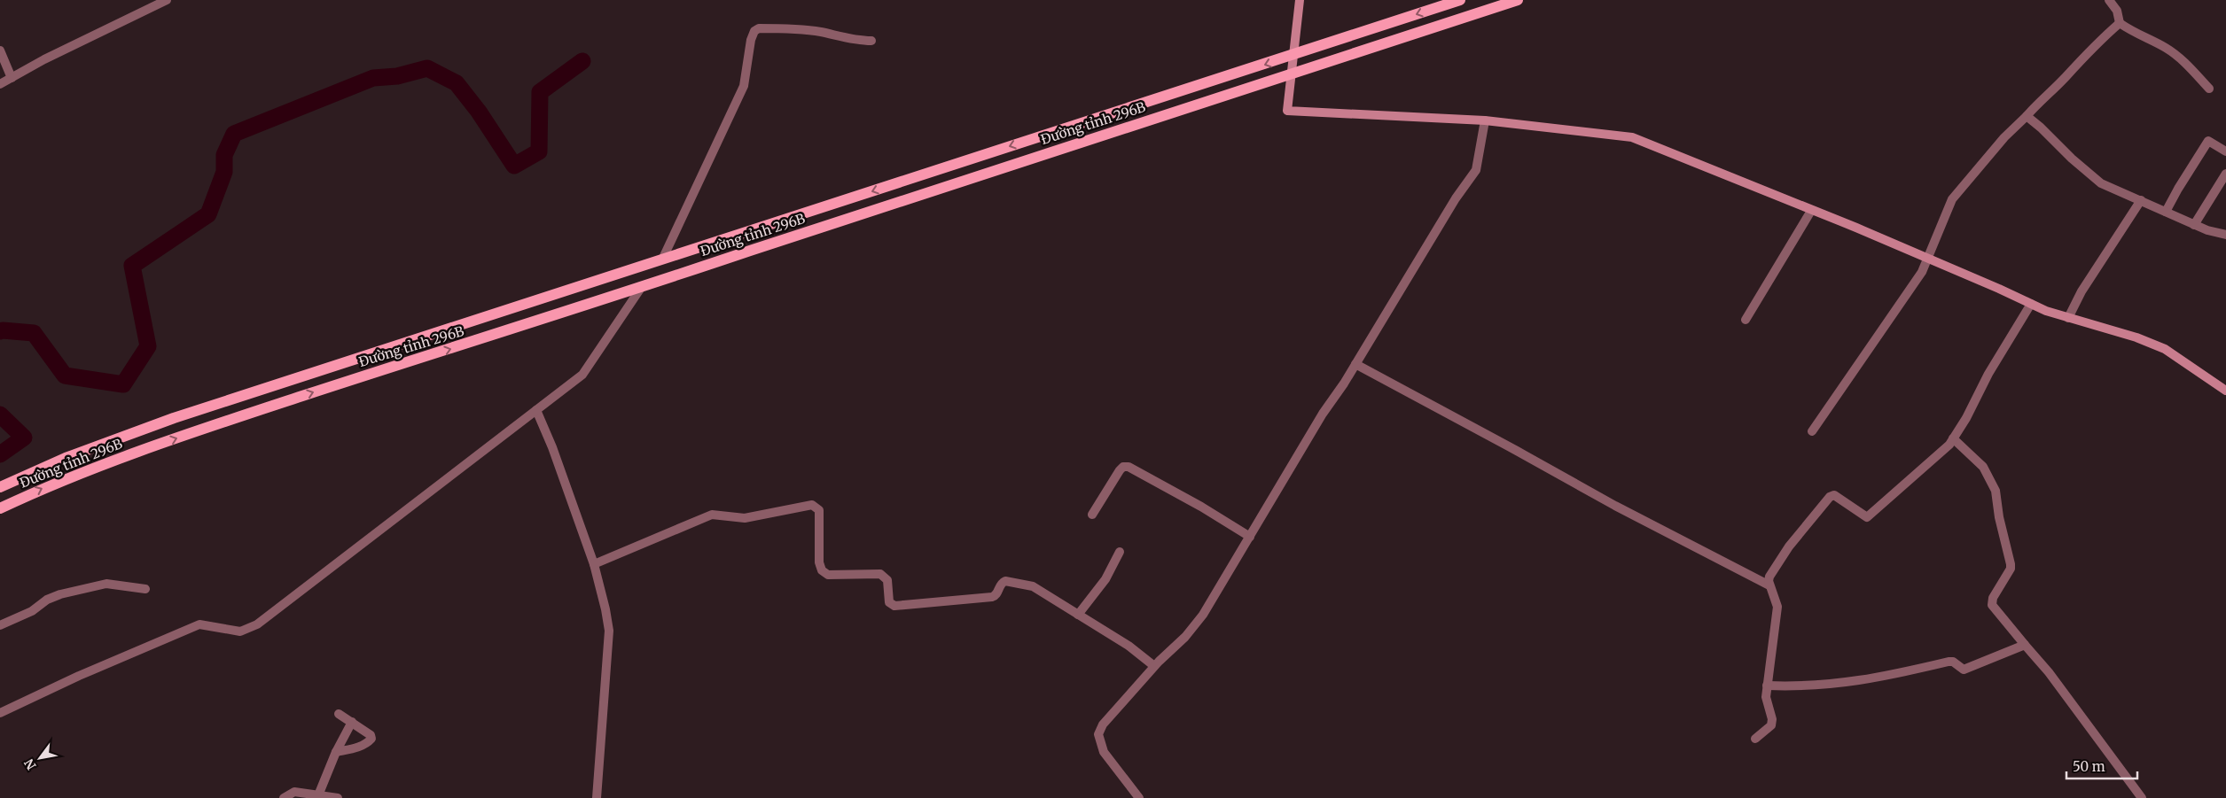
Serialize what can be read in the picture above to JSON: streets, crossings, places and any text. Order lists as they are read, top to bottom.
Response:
{
  "streets": {
    "main road": ["Đường tỉnh 296B"]
  },
  "scale_bar": "50 m",
  "north": "bottom left"
}
